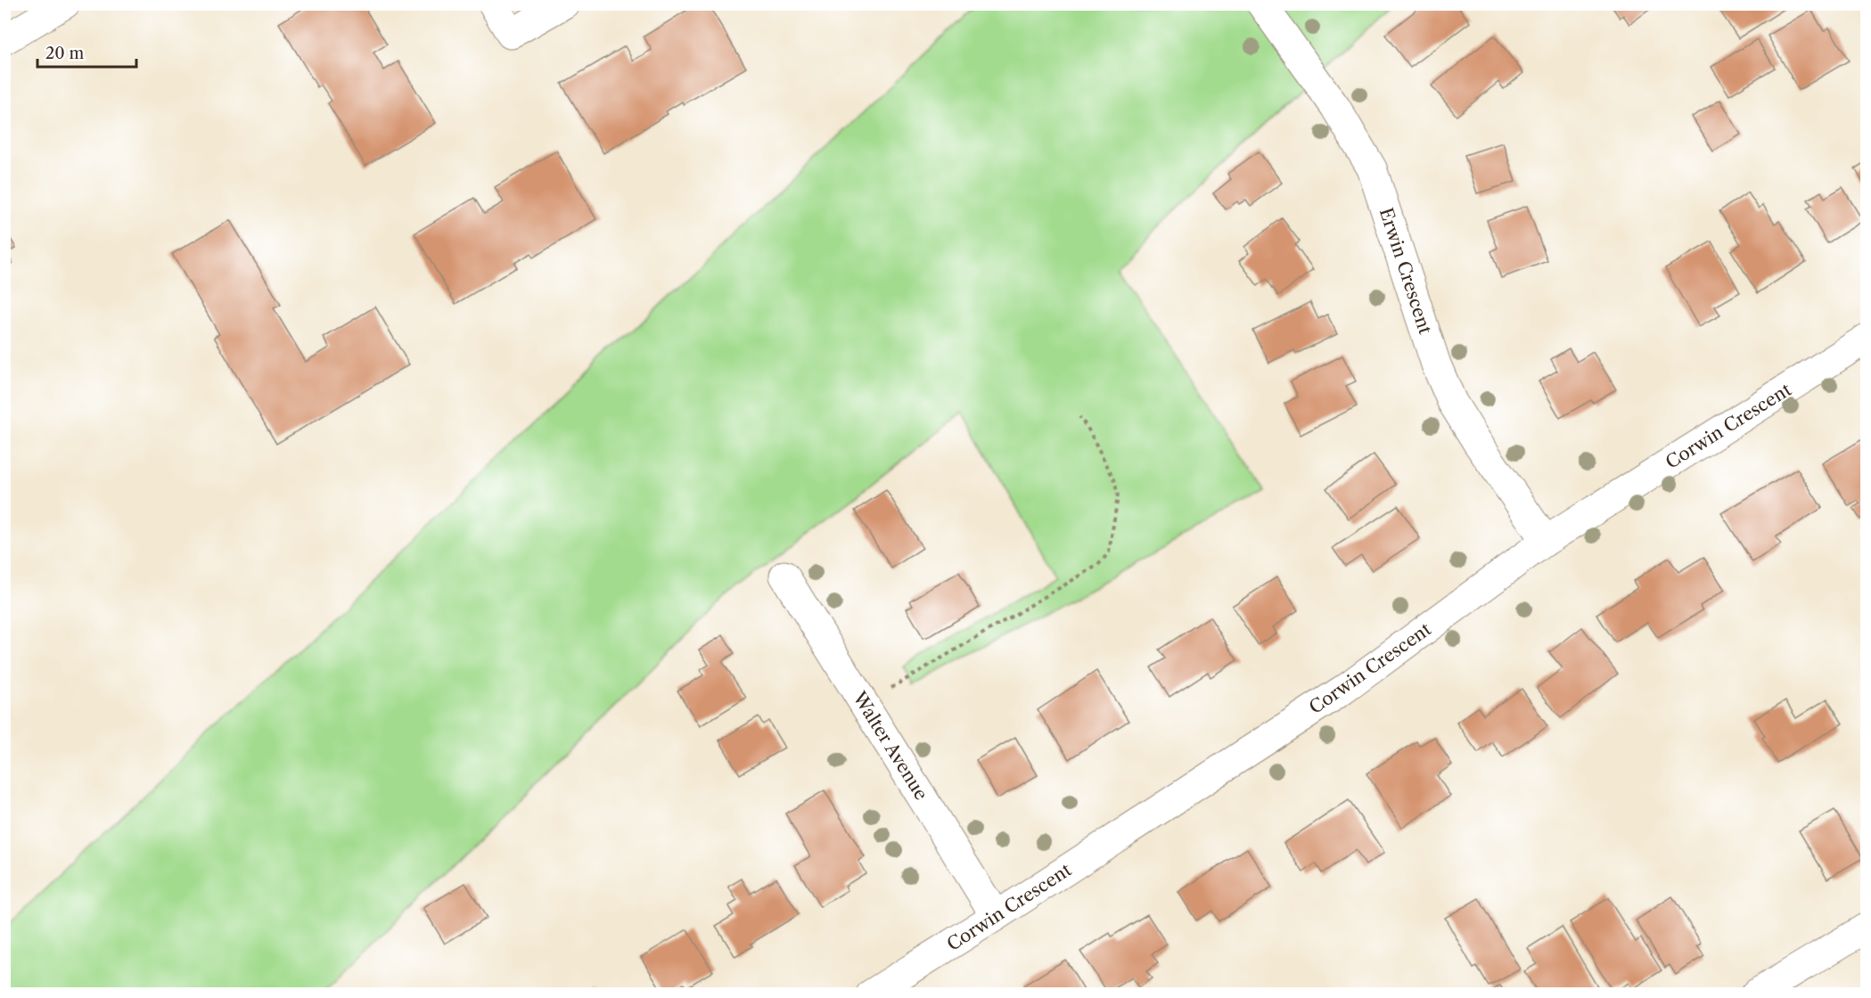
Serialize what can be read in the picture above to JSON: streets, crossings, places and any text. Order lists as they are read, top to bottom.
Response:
{
  "streets": {
    "street": ["Erwin Crescent", "Corwin Crescent", "Walter Avenue"]
  },
  "crossings": [
    ["Erwin Crescent", "Corwin Crescent"],
    ["Corwin Crescent", "Walter Avenue"]
  ],
  "scale_bar": "20 m"
}
